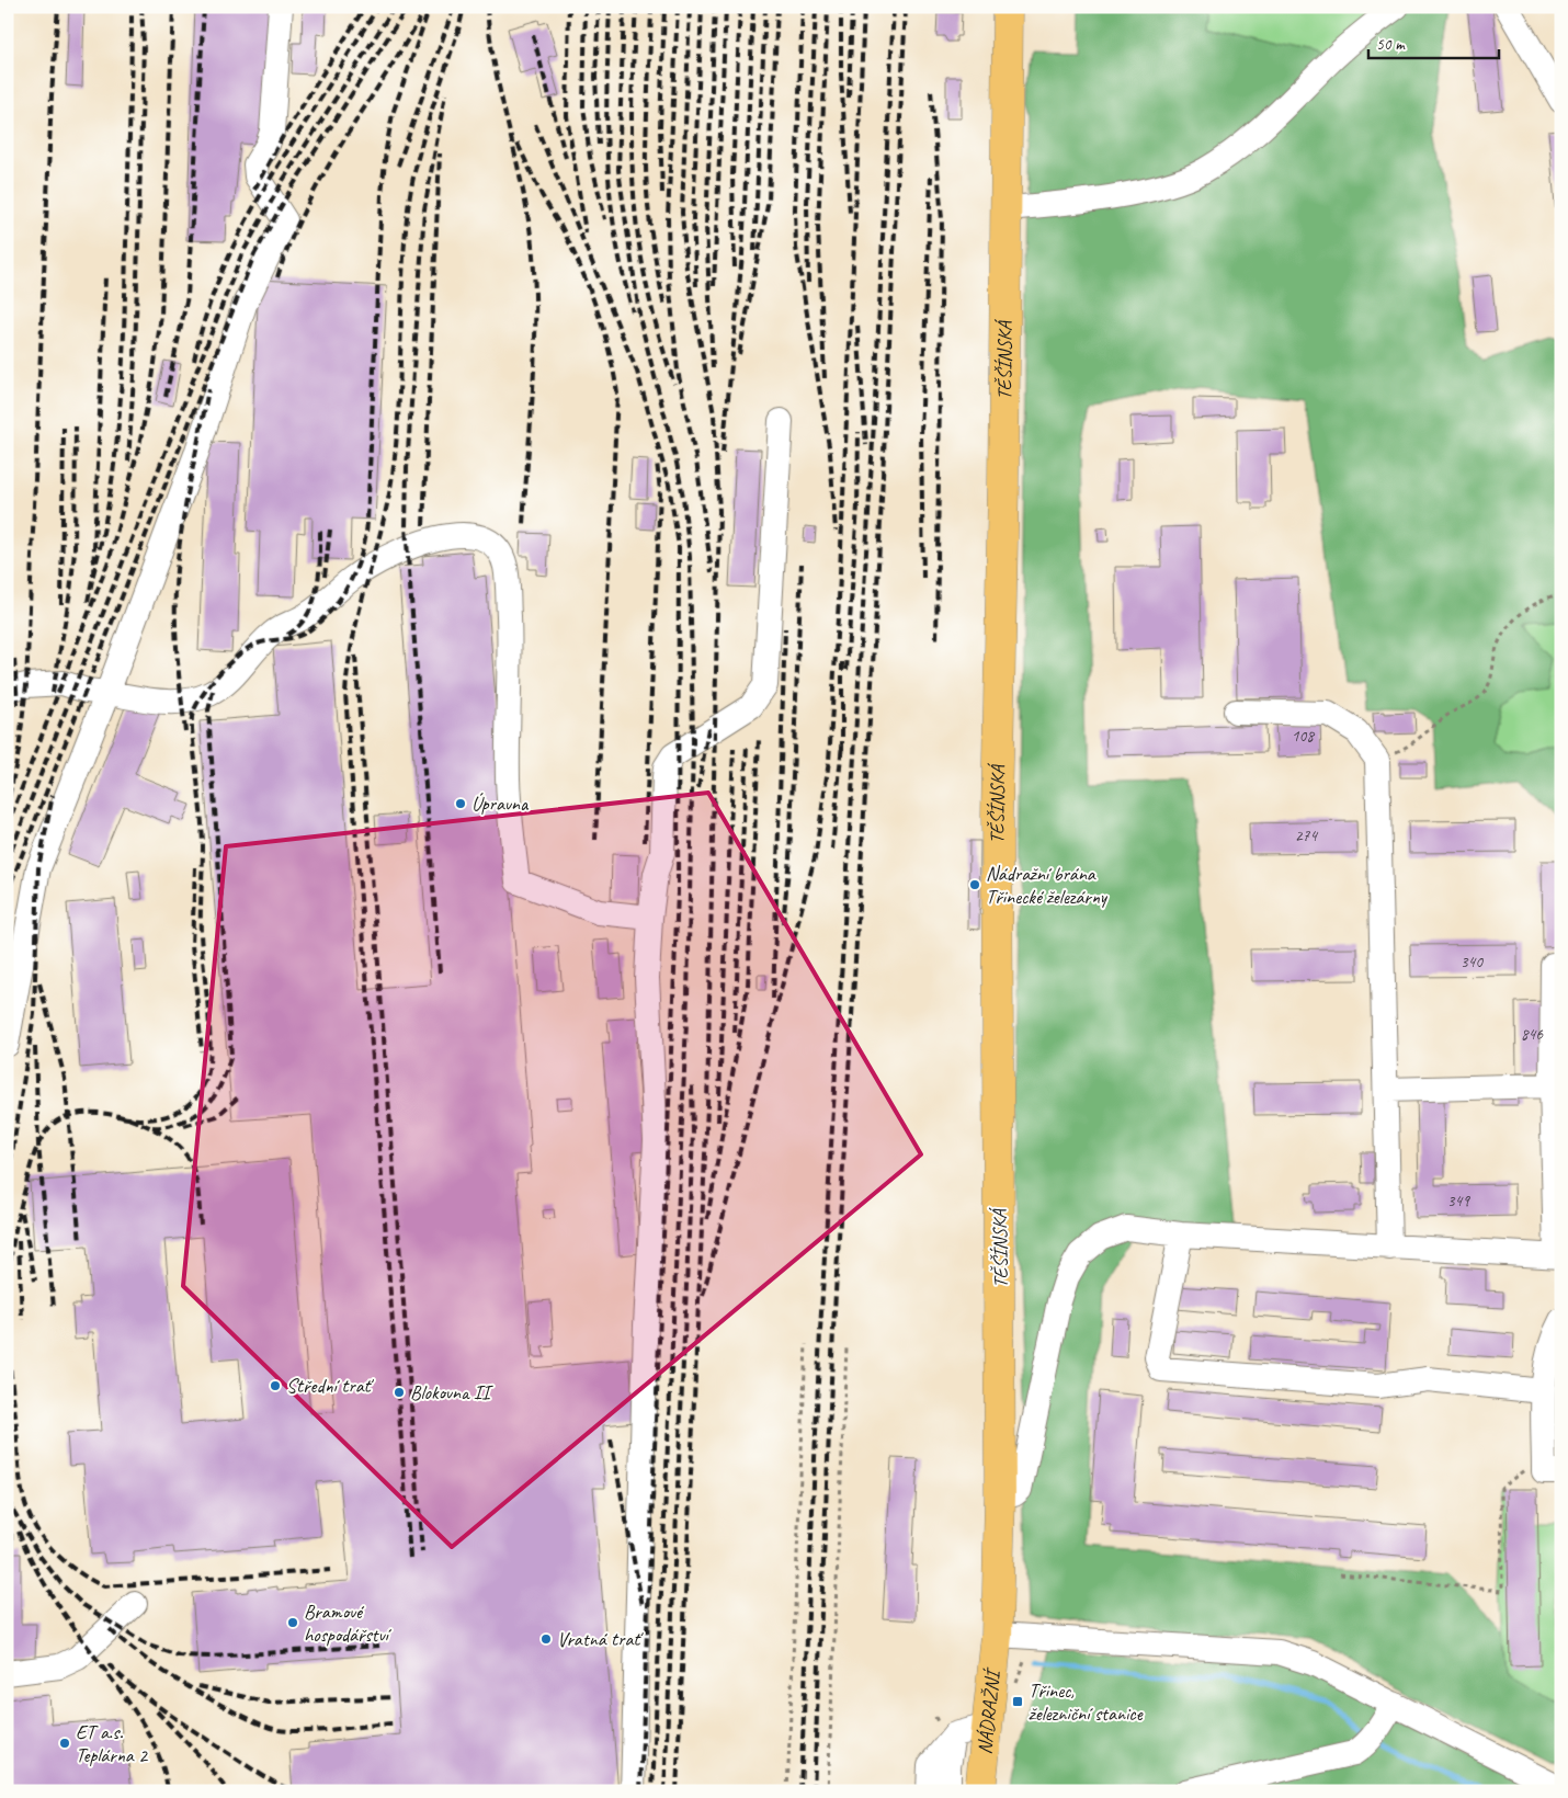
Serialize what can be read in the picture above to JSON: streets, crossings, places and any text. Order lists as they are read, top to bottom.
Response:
{
  "streets": {
    "main road": ["TĚŠÍNSKÁ", "NÁDRAŽNÍ"]
  },
  "crossings": [
    ["TĚŠÍNSKÁ", "NÁDRAŽNÍ"]
  ],
  "places": {
    "other": [
      "Úpravna",
      "Nádražní brána Třinecké železárny",
      "Střední trať",
      "Blokovna II",
      "Bramové hospodářství",
      "Vratná trať",
      "ET a.s. Teplárna 2"
    ],
    "transit": ["Třinec, železniční stanice"]
  },
  "house_numbers": [
    "108",
    "274",
    "340",
    "846",
    "349"
  ],
  "scale_bar": "50 m"
}
